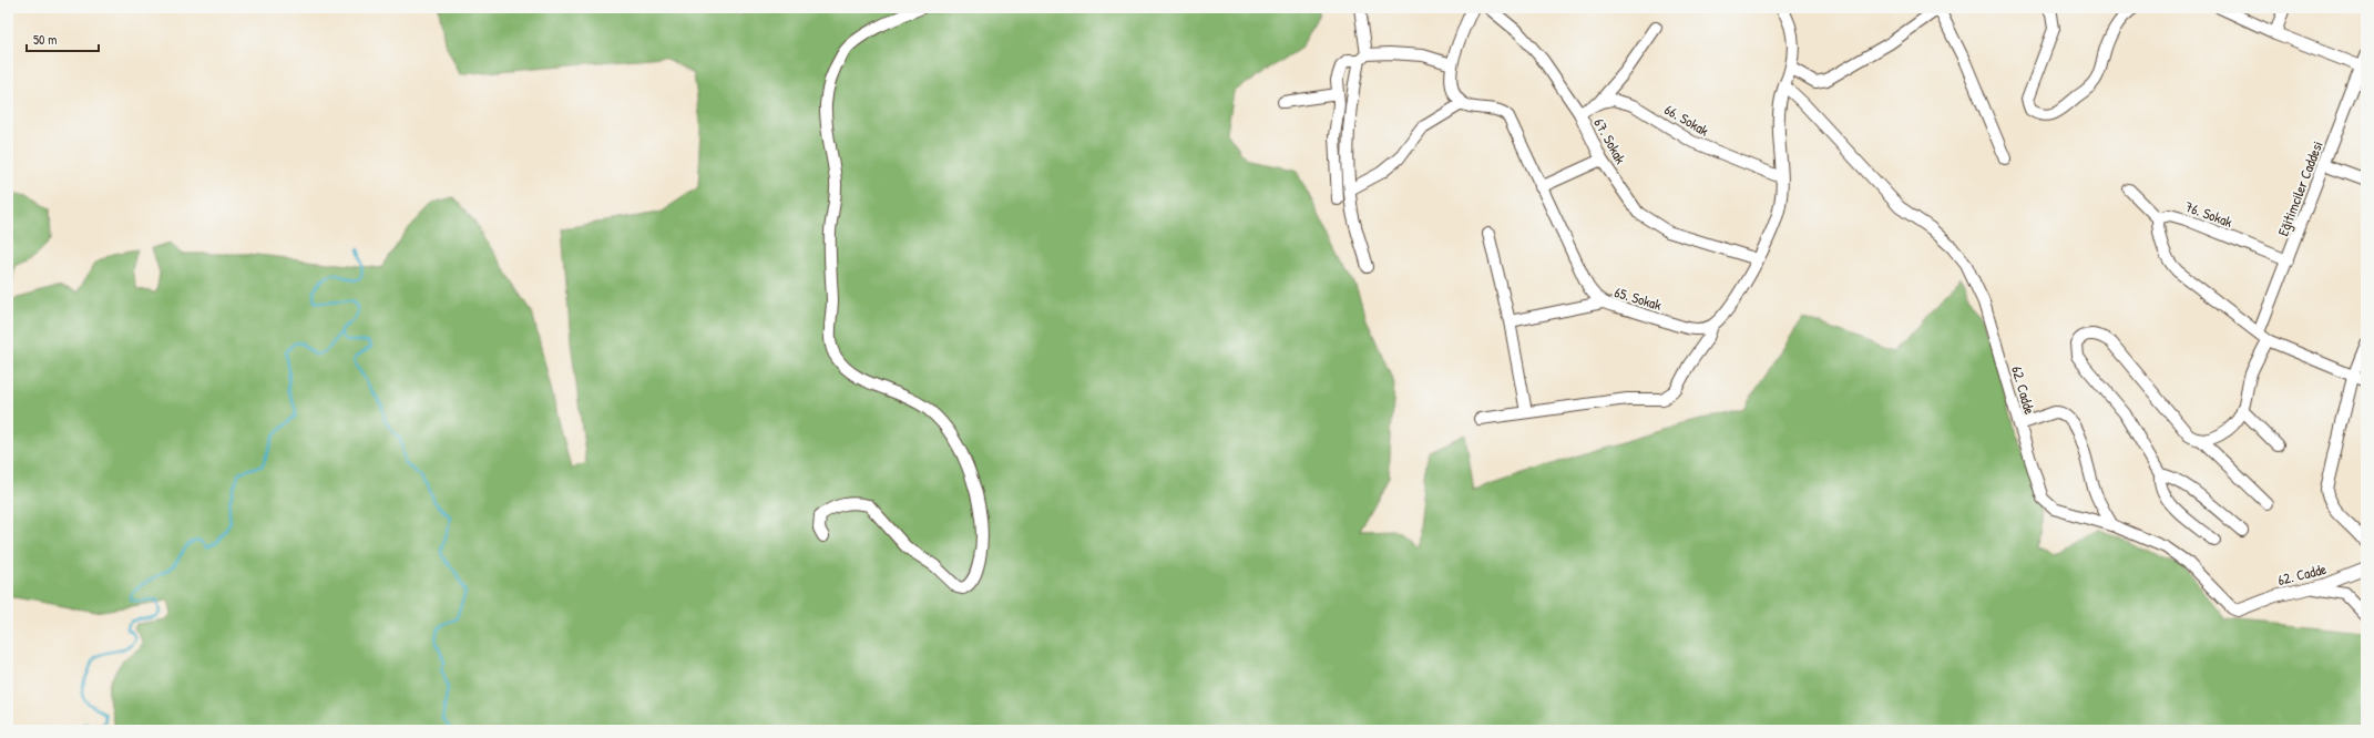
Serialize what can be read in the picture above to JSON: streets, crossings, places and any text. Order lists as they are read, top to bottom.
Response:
{
  "streets": {
    "street": [
      "66. Sokak",
      "67. Sokak",
      "Eğitimciler Caddesi",
      "76. Sokak",
      "65. Sokak",
      "62. Cadde"
    ]
  },
  "crossings": [
    ["66. Sokak", "67. Sokak"],
    ["Eğitimciler Caddesi", "76. Sokak"]
  ],
  "scale_bar": "50 m"
}
